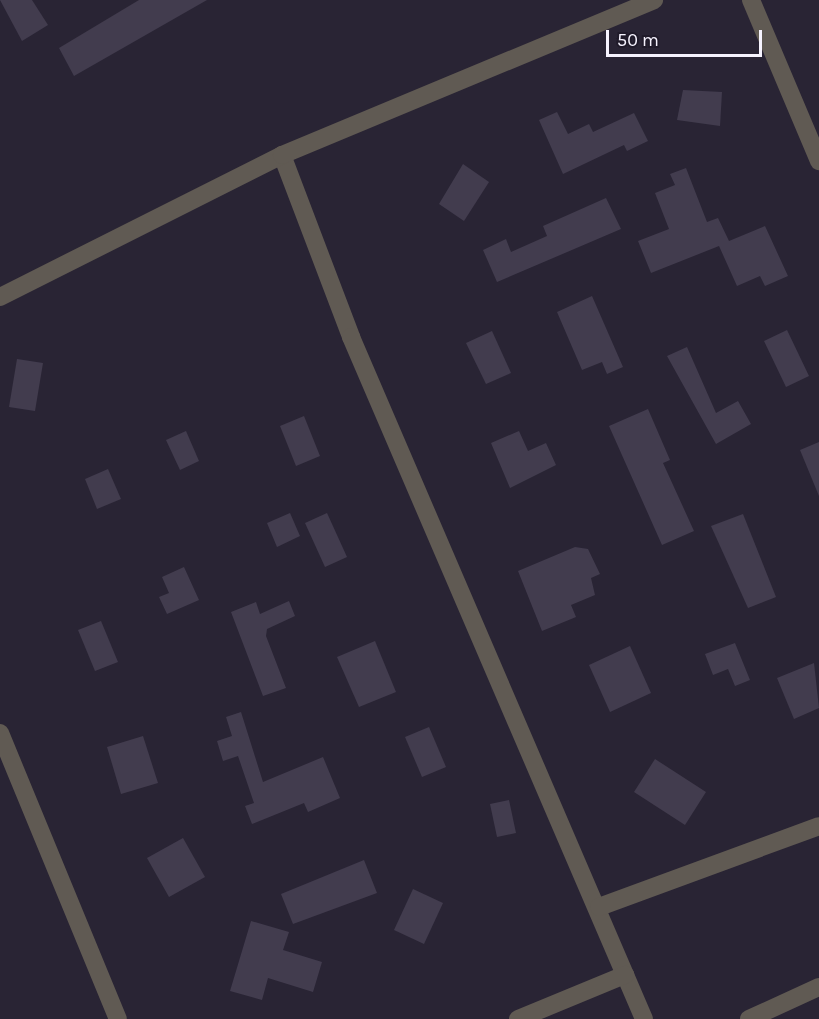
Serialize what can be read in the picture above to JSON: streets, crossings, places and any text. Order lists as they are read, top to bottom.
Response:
{
  "scale_bar": "50 m"
}
